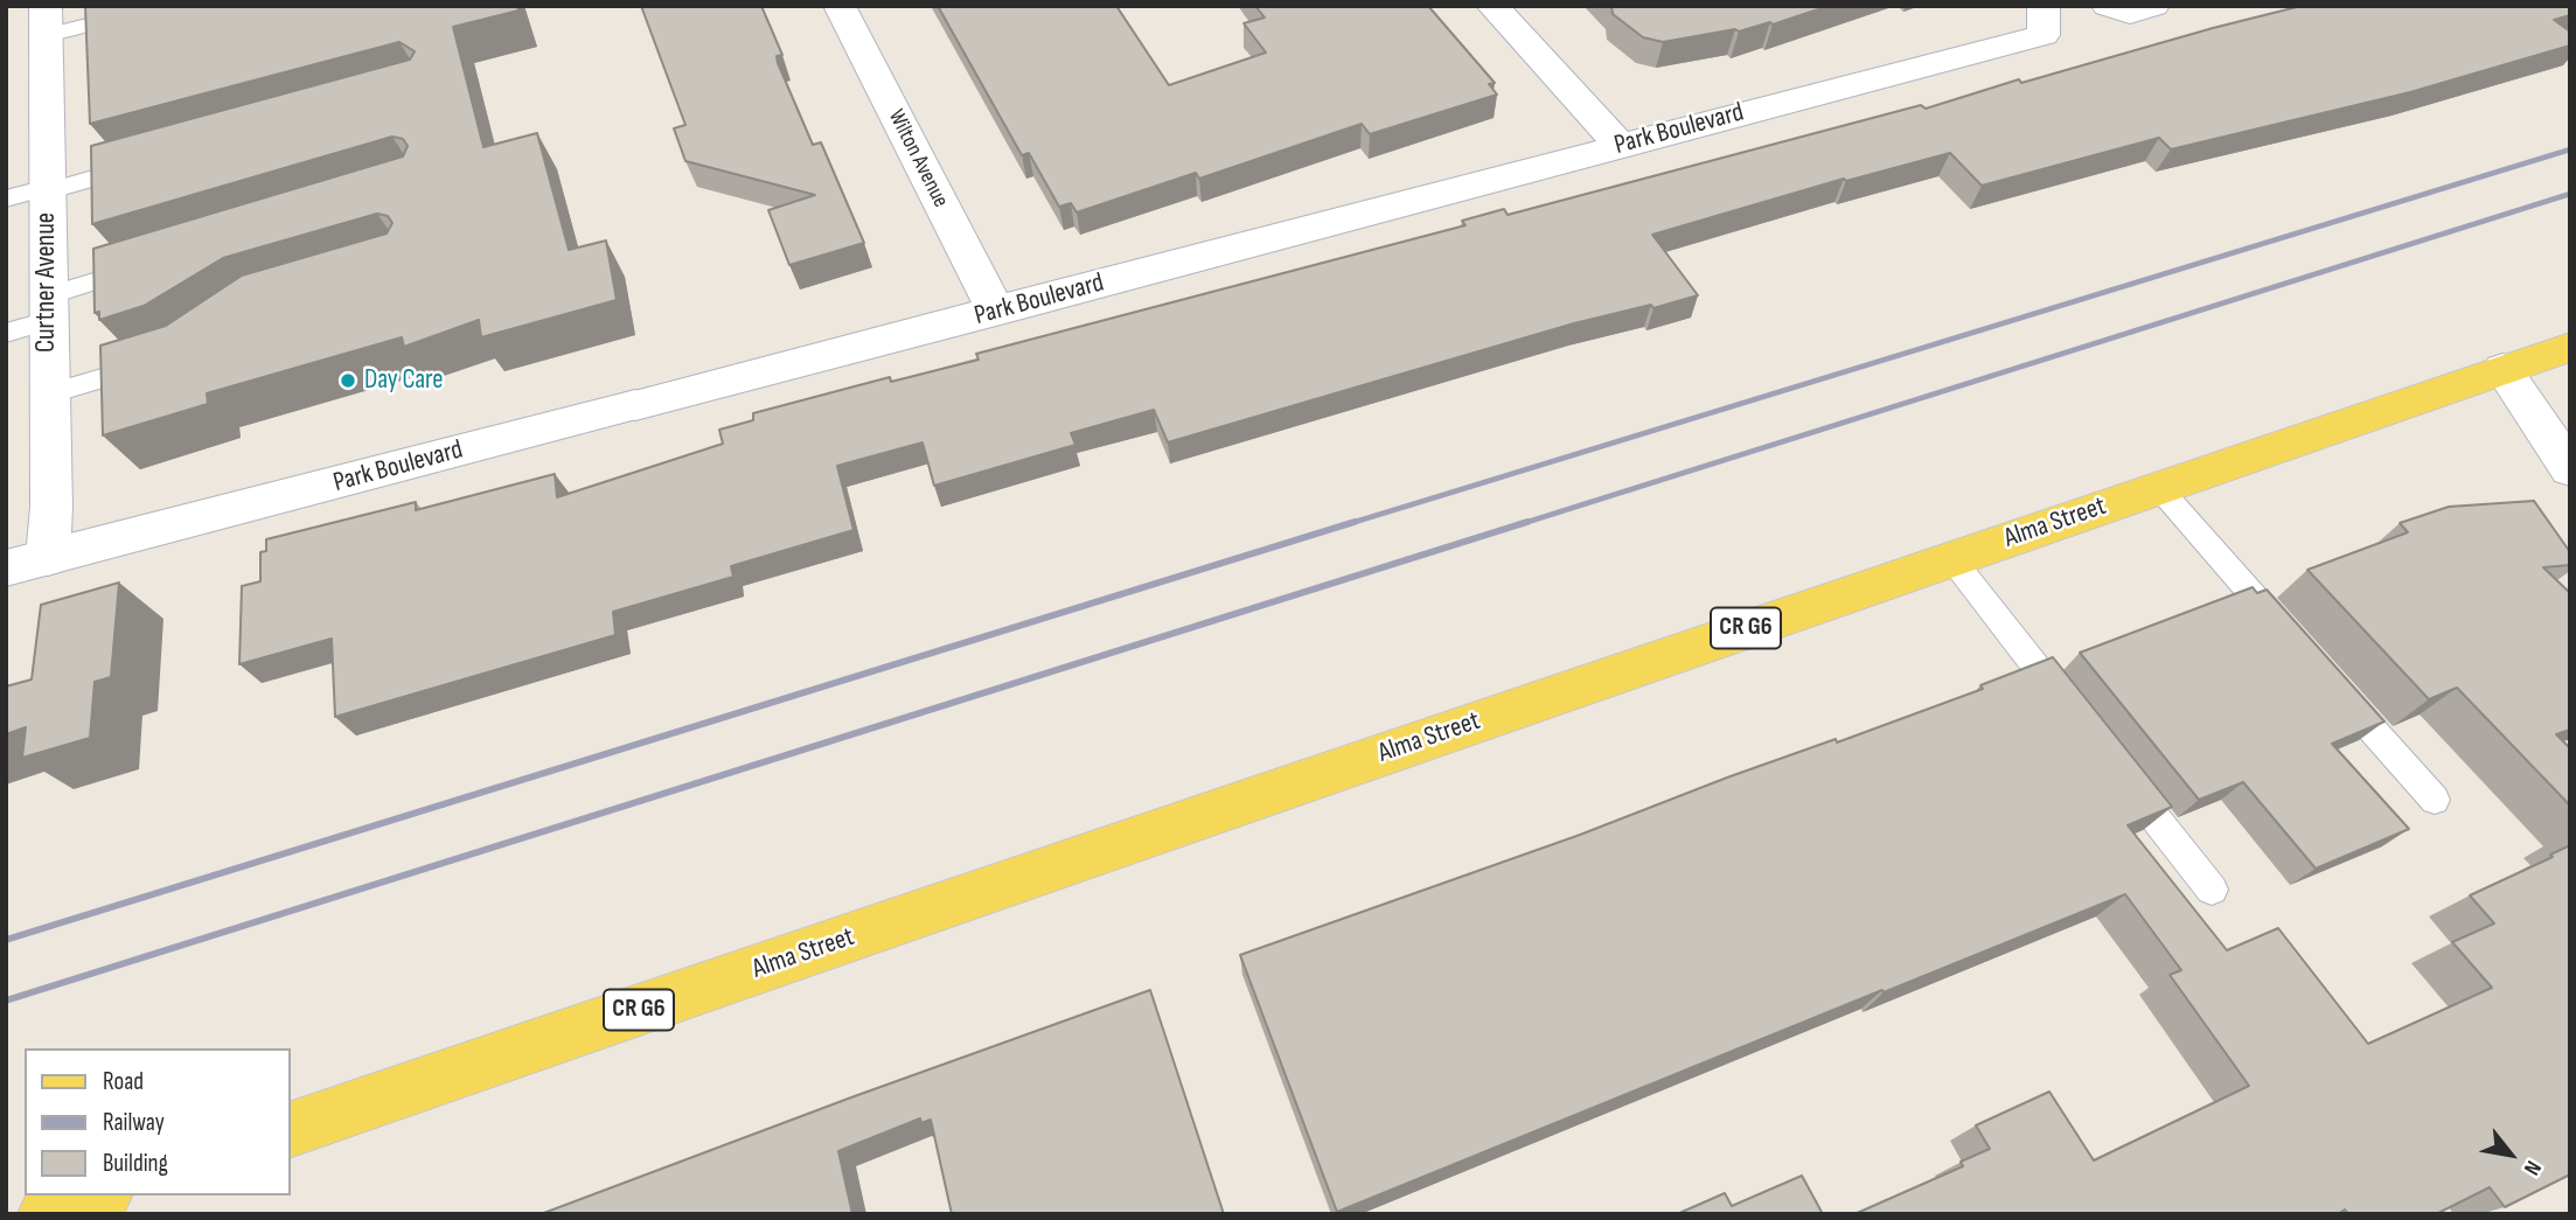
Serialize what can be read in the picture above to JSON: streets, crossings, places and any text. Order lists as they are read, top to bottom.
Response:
{
  "streets": {
    "main road": ["Alma Street", "CR G6"],
    "street": ["Park Boulevard", "Wilton Avenue", "Curtner Avenue"]
  },
  "crossings": [
    ["Park Boulevard", "Wilton Avenue"],
    ["Park Boulevard", "Curtner Avenue"]
  ],
  "places": ["Day Care"],
  "legend": ["Road", "Railway", "Building"],
  "north": "bottom right"
}
